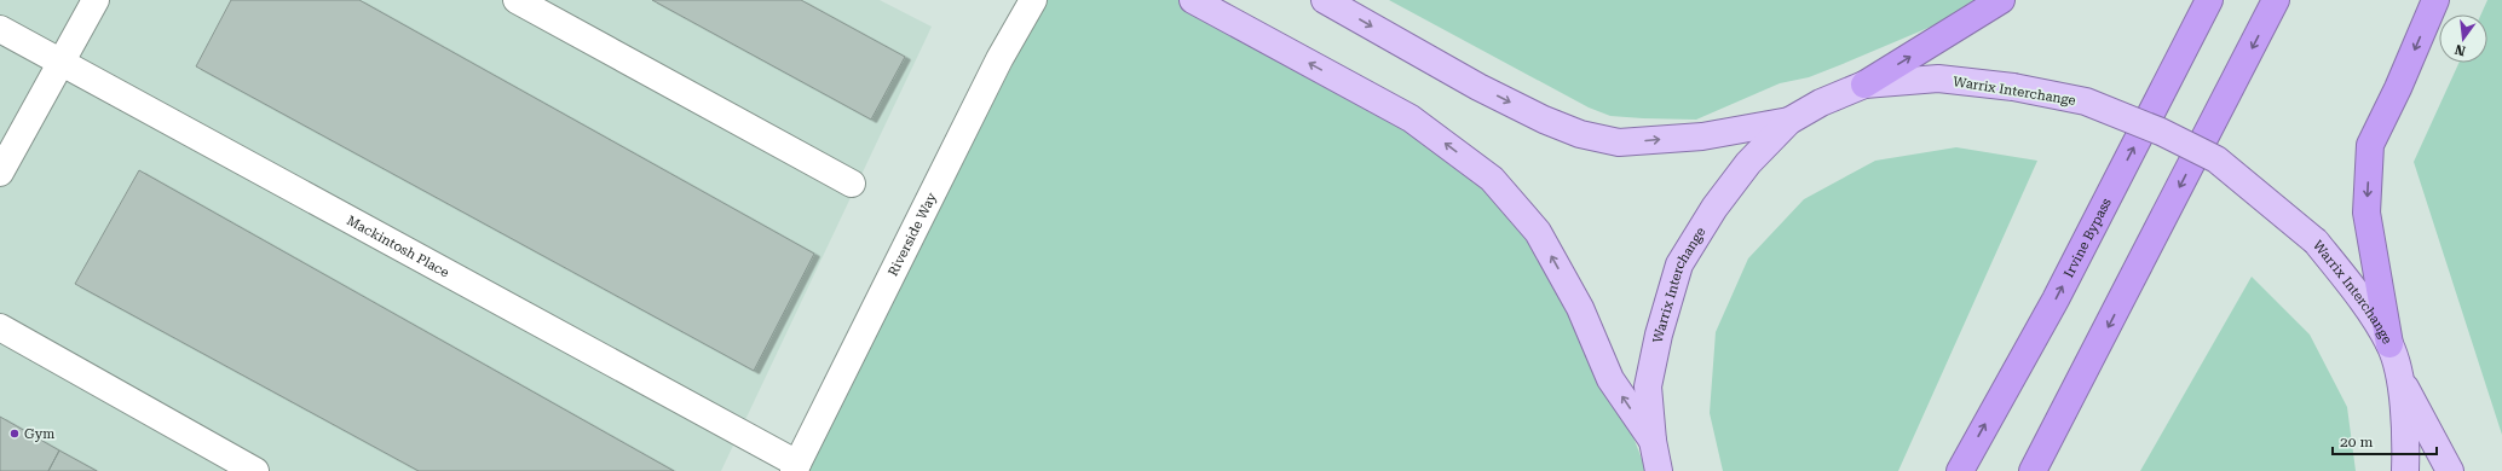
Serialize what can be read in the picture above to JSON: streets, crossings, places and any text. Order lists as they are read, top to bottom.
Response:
{
  "streets": {
    "highway": ["Irvine Bypass"],
    "main road": ["Warrix Interchange"],
    "street": ["Riverside Way", "Mackintosh Place"]
  },
  "crossings": [
    ["Riverside Way", "Mackintosh Place"]
  ],
  "places": ["Gym"],
  "scale_bar": "20 m",
  "north": "bottom"
}
